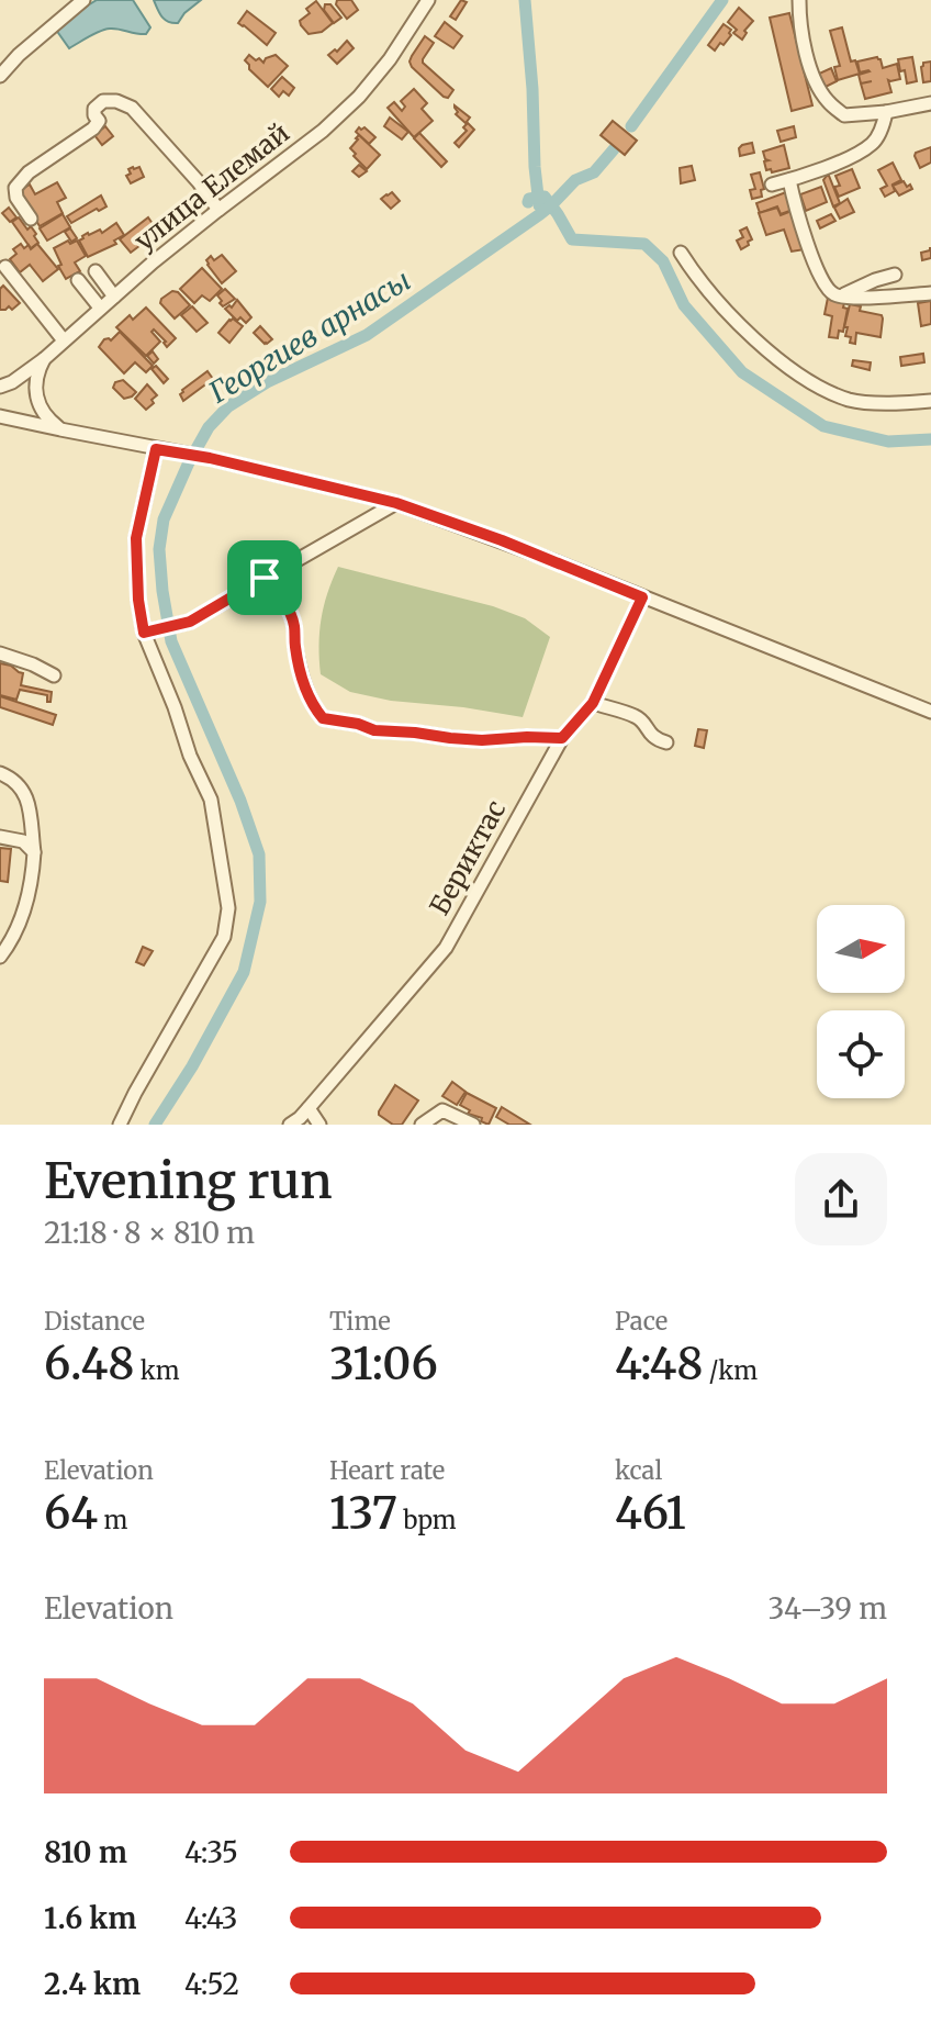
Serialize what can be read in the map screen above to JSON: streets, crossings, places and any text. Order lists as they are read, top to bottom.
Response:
{
  "streets": {
    "street": ["улица Елемай", "Бериктас"]
  },
  "water": ["Георгиев арнасы"],
  "north": "right",
  "page": {
    "heading": ["Evening run", "21:18 · 8 × 810 m"],
    "stats": [
      ["Distance", "6.48 km"],
      ["Time", "31:06"],
      ["Pace", "4:48 /km"],
      ["Elevation", "64 m"],
      ["Heart rate", "137 bpm"],
      ["kcal", "461"]
    ],
    "chart": ["Elevation", "34–39 m"],
    "list": [
      {
        "name": "810 m",
        "note": "4:35"
      },
      {
        "name": "1.6 km",
        "note": "4:43"
      },
      {
        "name": "2.4 km",
        "note": "4:52"
      }
    ]
  }
}
